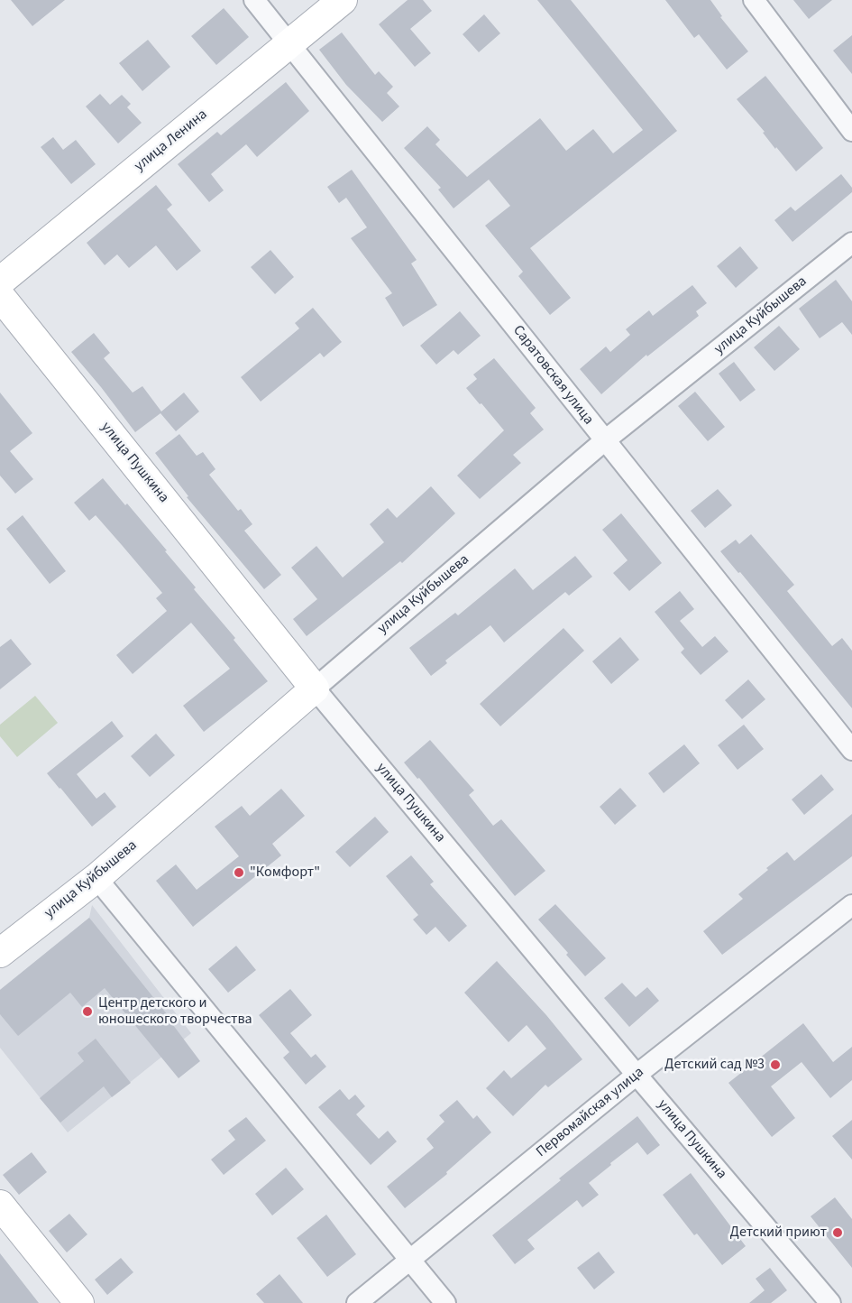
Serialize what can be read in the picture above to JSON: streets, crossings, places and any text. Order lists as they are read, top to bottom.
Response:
{
  "streets": {
    "street": [
      "улица Ленина",
      "улица Куйбышева",
      "Саратовская улица",
      "улица Пушкина",
      "Первомайская улица"
    ]
  },
  "crossings": [
    ["улица Ленина", "Саратовская улица"],
    ["улица Куйбышева", "Саратовская улица"],
    ["улица Куйбышева", "улица Пушкина"],
    ["улица Пушкина", "Первомайская улица"]
  ],
  "places": [
    "\"Комфорт\"",
    "Центр детского и юношеского творчества",
    "Детский сад №3",
    "Детский приют"
  ]
}
